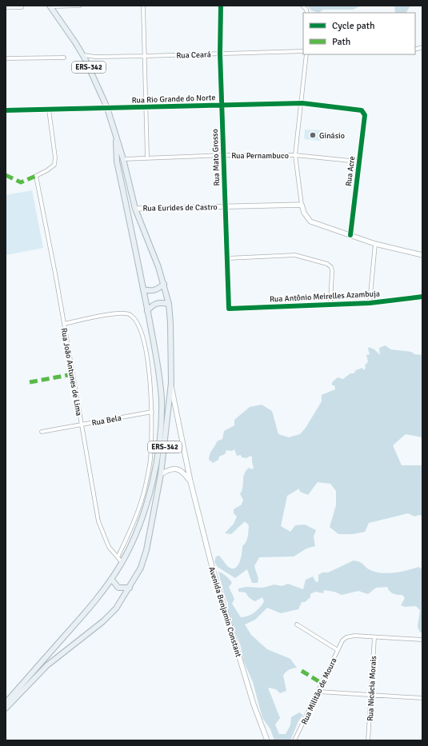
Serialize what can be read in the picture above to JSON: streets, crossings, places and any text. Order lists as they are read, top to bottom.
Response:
{
  "streets": {
    "main road": ["ERS-342"],
    "street": [
      "Rua Ceará",
      "Rua Rio Grande do Norte",
      "Rua Pernambuco",
      "Rua Mato Grosso",
      "Rua Acre",
      "Rua Eurides de Castro",
      "Rua Antônio Meirelles Azambuja",
      "Rua João Antunes de Lima",
      "Rua Bela",
      "Avenida Benjamin Constant",
      "Rua Nicácia Morais",
      "Rua Militão de Moura"
    ]
  },
  "crossings": [
    ["Rua Ceará", "ERS-342"],
    ["Rua Ceará", "Rua Mato Grosso"],
    ["ERS-342", "Rua Rio Grande do Norte"],
    ["ERS-342", "Rua Pernambuco"],
    ["ERS-342", "Rua Eurides de Castro"],
    ["ERS-342", "Rua João Antunes de Lima"],
    ["ERS-342", "Avenida Benjamin Constant"],
    ["Rua Rio Grande do Norte", "Rua Mato Grosso"],
    ["Rua Rio Grande do Norte", "Rua Acre"],
    ["Rua Rio Grande do Norte", "Rua João Antunes de Lima"],
    ["Rua Pernambuco", "Rua Mato Grosso"],
    ["Rua Pernambuco", "Rua Acre"],
    ["Rua Mato Grosso", "Rua Eurides de Castro"],
    ["Rua Mato Grosso", "Rua Antônio Meirelles Azambuja"],
    ["Rua João Antunes de Lima", "Rua Bela"],
    ["Rua Nicácia Morais", "Rua Militão de Moura"]
  ],
  "places": ["Ginásio"],
  "legend": ["Cycle path", "Path"]
}
